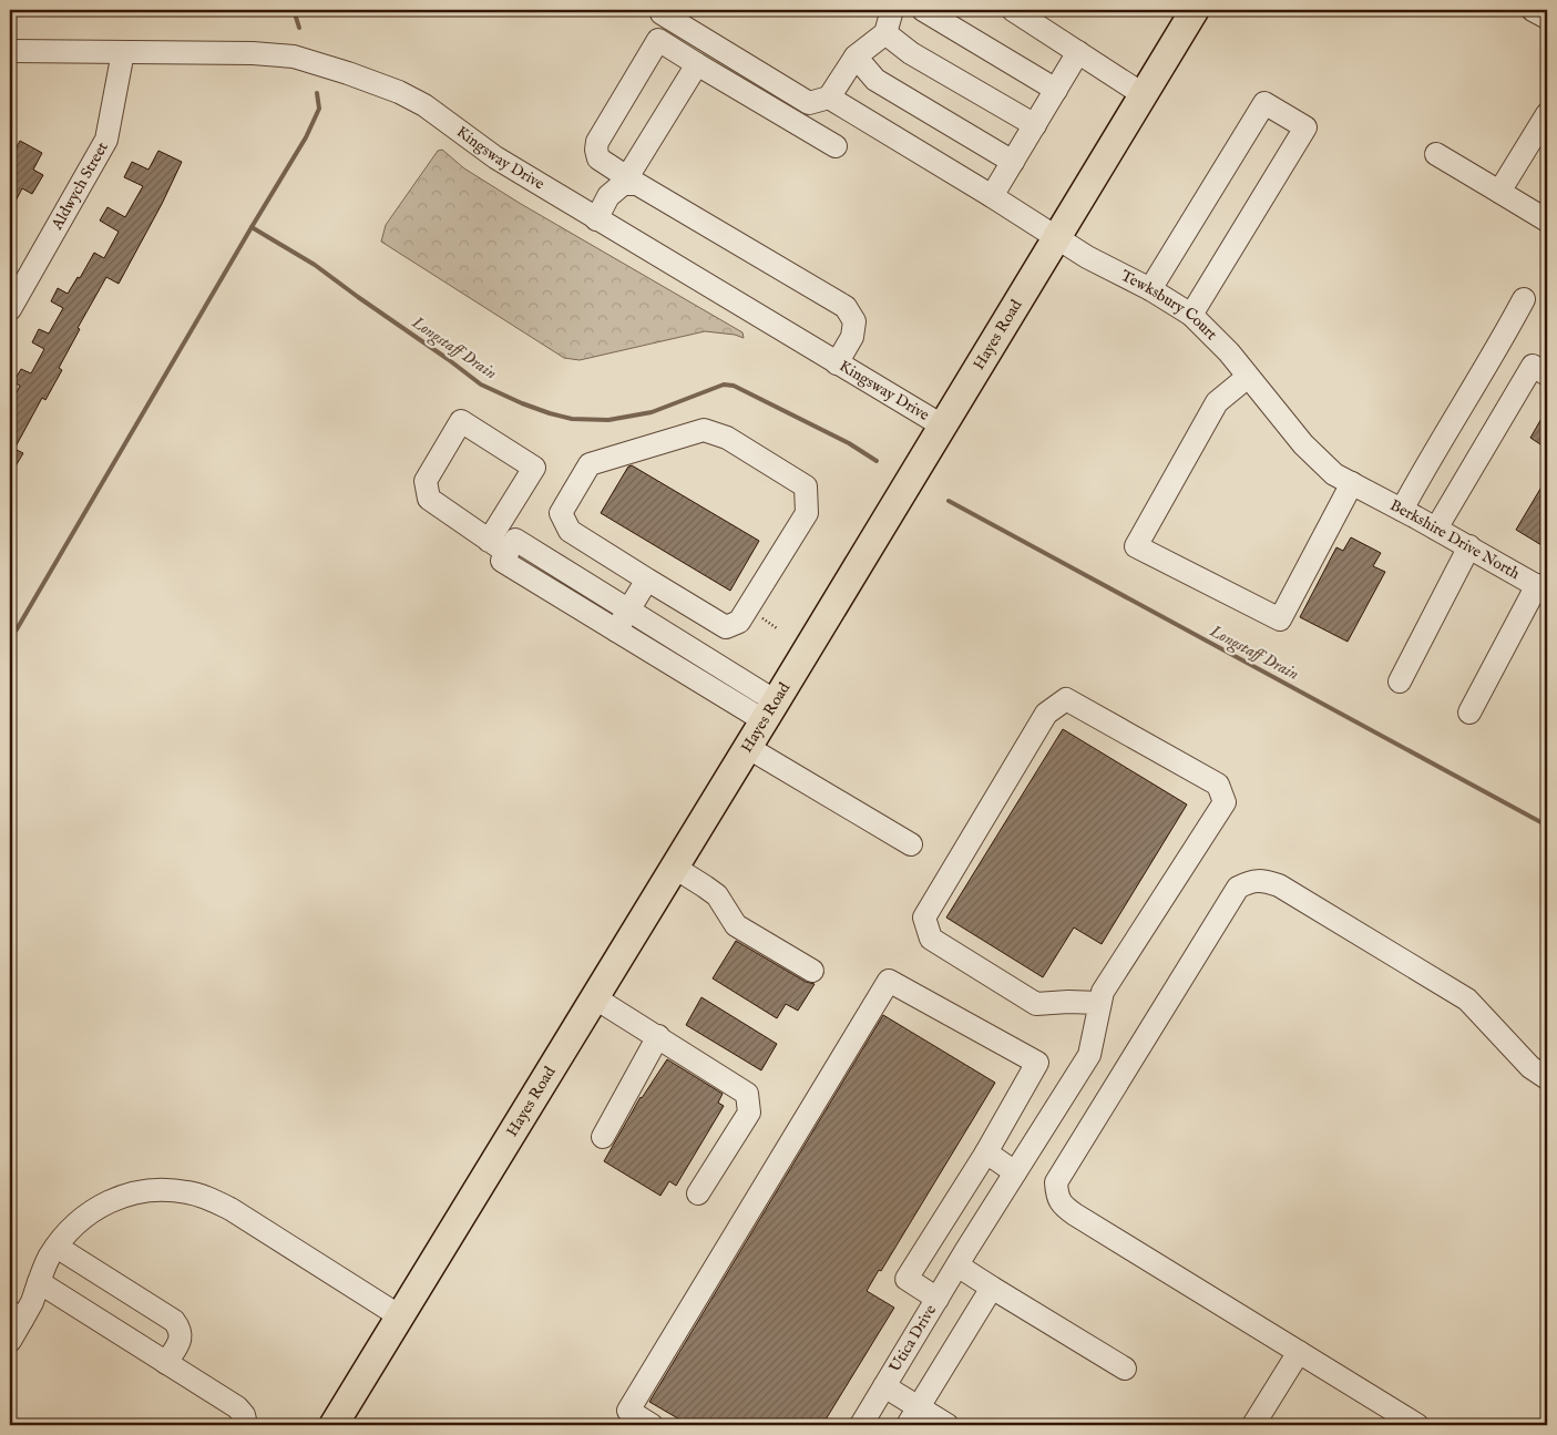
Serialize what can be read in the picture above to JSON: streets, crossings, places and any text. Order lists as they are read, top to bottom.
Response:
{
  "streets": {
    "main road": ["Hayes Road"],
    "street": [
      "Kingsway Drive",
      "Aldwych Street",
      "Tewksbury Court",
      "Berkshire Drive North",
      "Utica Drive"
    ]
  },
  "crossings": [
    ["Kingsway Drive", "Aldwych Street"],
    ["Kingsway Drive", "Hayes Road"],
    ["Tewksbury Court", "Hayes Road"],
    ["Tewksbury Court", "Berkshire Drive North"]
  ],
  "water": ["Longstaff Drain"]
}
